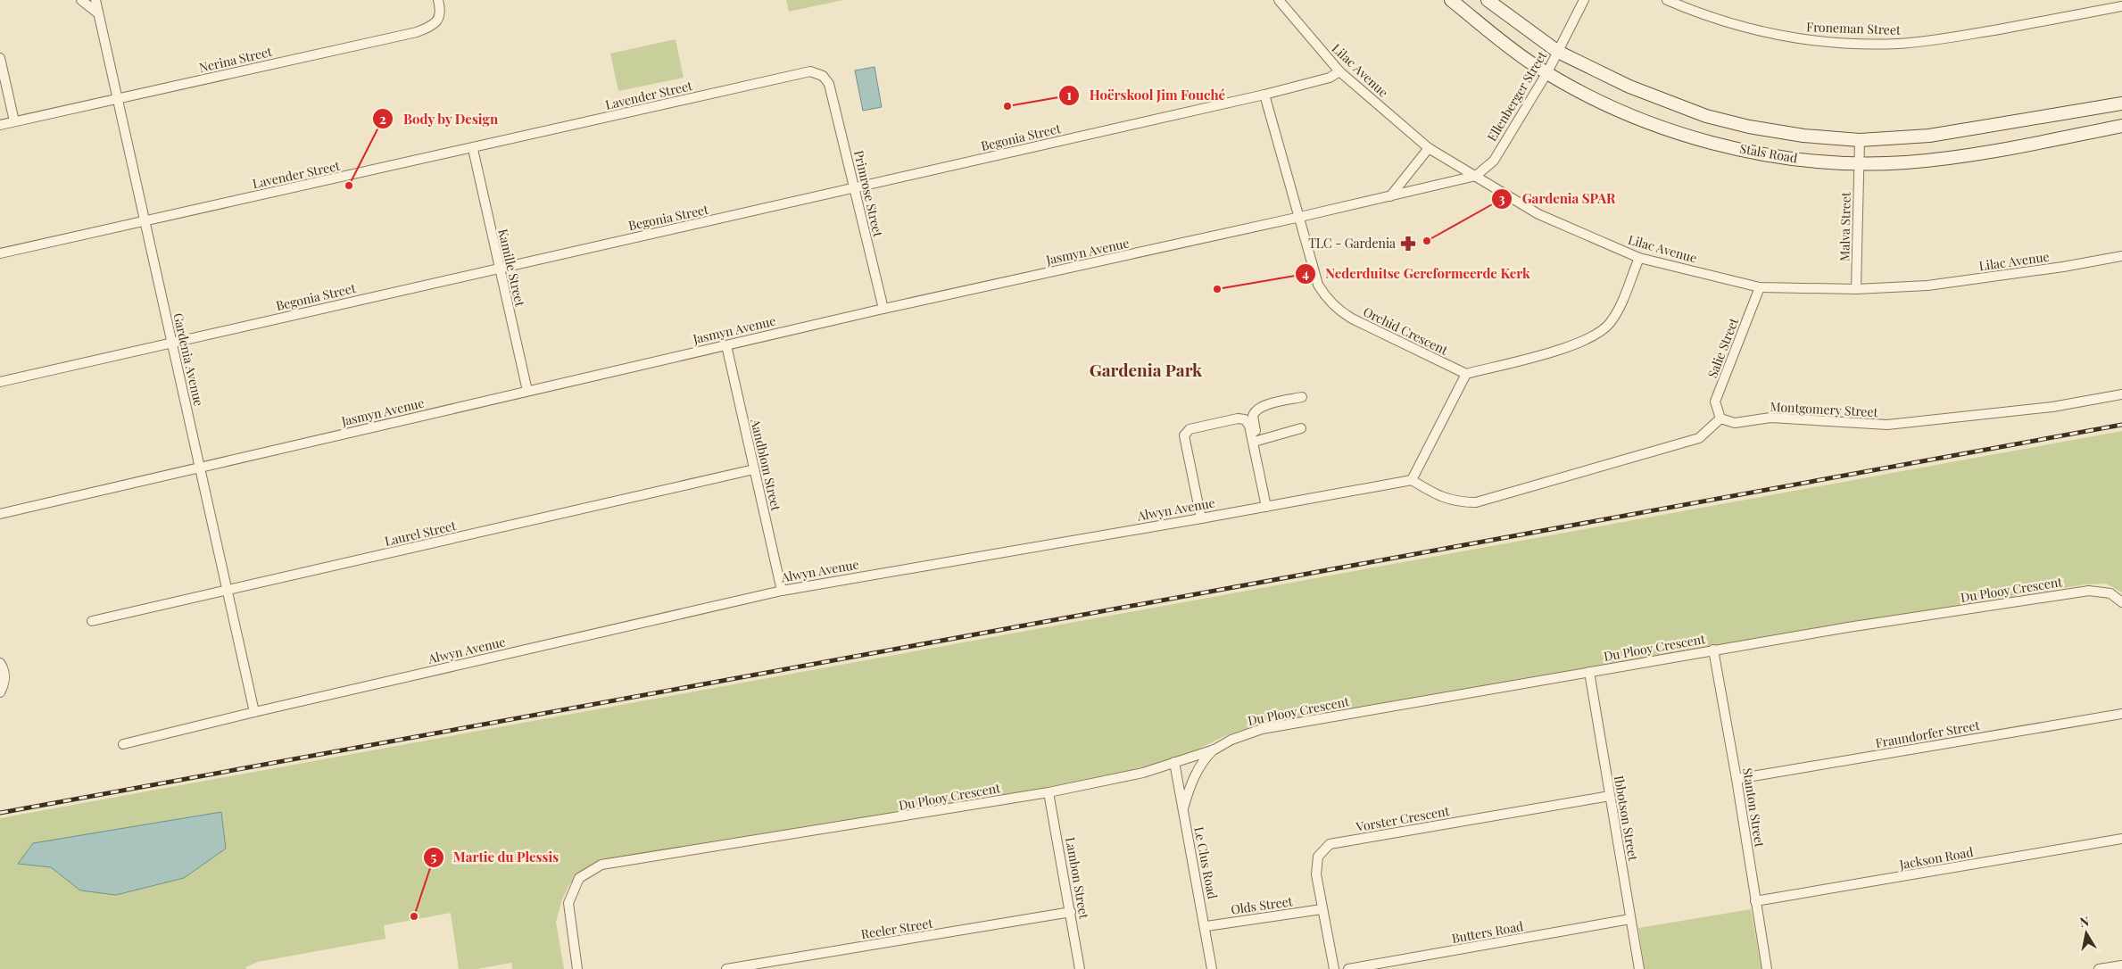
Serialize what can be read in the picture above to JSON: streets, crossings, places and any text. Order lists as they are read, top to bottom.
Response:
{
  "streets": {
    "street": [
      "Froneman Street",
      "Nerina Street",
      "Lilac Avenue",
      "Lavender Street",
      "Ellenberger Street",
      "Begonia Street",
      "Stals Road",
      "Primrose Street",
      "Malva Street",
      "Jasmyn Avenue",
      "Kamille Street",
      "Orchid Crescent",
      "Salie Street",
      "Gardenia Avenue",
      "Montgomery Street",
      "Aandblom Street",
      "Alwyn Avenue",
      "Laurel Street",
      "Du Plooy Crescent",
      "Fraundorfer Street",
      "Stanton Street",
      "Ibbotson Street",
      "Vorster Crescent",
      "Jackson Road",
      "Le Clus Road",
      "Lambon Street",
      "Olds Street",
      "Reeler Street",
      "Butters Road"
    ]
  },
  "crossings": [
    ["Nerina Street", "Gardenia Avenue"],
    ["Lilac Avenue", "Ellenberger Street"],
    ["Lilac Avenue", "Begonia Street"],
    ["Lilac Avenue", "Malva Street"],
    ["Lilac Avenue", "Jasmyn Avenue"],
    ["Lilac Avenue", "Salie Street"],
    ["Lavender Street", "Primrose Street"],
    ["Lavender Street", "Kamille Street"],
    ["Lavender Street", "Gardenia Avenue"],
    ["Ellenberger Street", "Stals Road"],
    ["Ellenberger Street", "Jasmyn Avenue"],
    ["Begonia Street", "Primrose Street"],
    ["Begonia Street", "Kamille Street"],
    ["Begonia Street", "Orchid Crescent"],
    ["Begonia Street", "Gardenia Avenue"],
    ["Stals Road", "Malva Street"],
    ["Primrose Street", "Jasmyn Avenue"],
    ["Jasmyn Avenue", "Kamille Street"],
    ["Jasmyn Avenue", "Orchid Crescent"],
    ["Jasmyn Avenue", "Gardenia Avenue"],
    ["Jasmyn Avenue", "Aandblom Street"],
    ["Salie Street", "Montgomery Street"],
    ["Gardenia Avenue", "Alwyn Avenue"],
    ["Gardenia Avenue", "Laurel Street"],
    ["Aandblom Street", "Alwyn Avenue"],
    ["Aandblom Street", "Laurel Street"],
    ["Du Plooy Crescent", "Stanton Street"],
    ["Du Plooy Crescent", "Ibbotson Street"],
    ["Du Plooy Crescent", "Le Clus Road"],
    ["Du Plooy Crescent", "Lambon Street"],
    ["Fraundorfer Street", "Stanton Street"],
    ["Stanton Street", "Jackson Road"],
    ["Ibbotson Street", "Vorster Crescent"],
    ["Ibbotson Street", "Butters Road"],
    ["Vorster Crescent", "Olds Street"],
    ["Le Clus Road", "Olds Street"],
    ["Lambon Street", "Reeler Street"]
  ],
  "districts": ["Gardenia Park"],
  "places": {
    "other": [
      "Hoërskool Jim Fouché",
      "Body by Design",
      "Gardenia SPAR",
      "Nederduitse Gereformeerde Kerk",
      "Martie du Plessis"
    ],
    "pharmacy": ["TLC - Gardenia"]
  },
  "north": "top"
}
